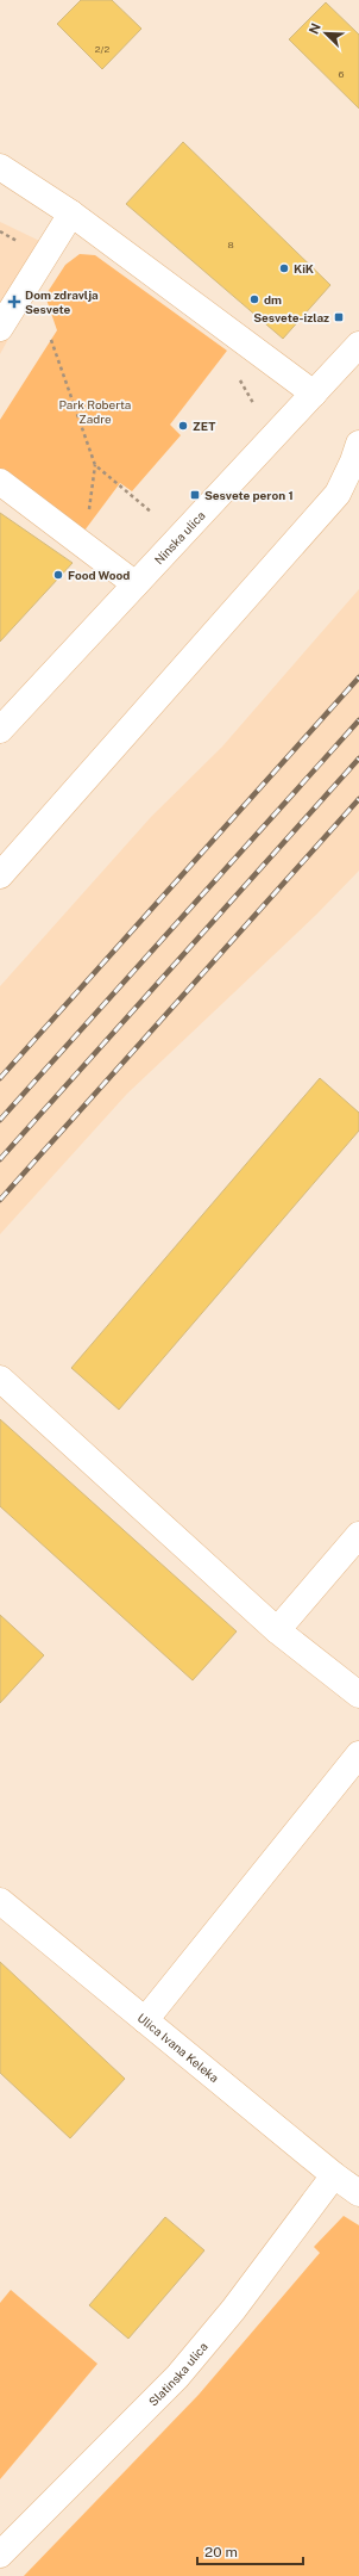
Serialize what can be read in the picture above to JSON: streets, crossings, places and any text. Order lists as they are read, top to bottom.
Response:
{
  "streets": {
    "street": ["Ninska ulica", "Ulica Ivana Keleka", "Slatinska ulica"]
  },
  "crossings": [
    ["Ulica Ivana Keleka", "Slatinska ulica"]
  ],
  "parks": ["Park Roberta Zadre"],
  "places": {
    "other": [
      "KiK",
      "dm",
      "ZET",
      "Food Wood"
    ],
    "health": ["Dom zdravlja Sesvete"],
    "transit": ["Sesvete-izlaz", "Sesvete peron 1"]
  },
  "house_numbers": ["2/2", "6", "8"],
  "scale_bar": "20 m",
  "north": "top left"
}
